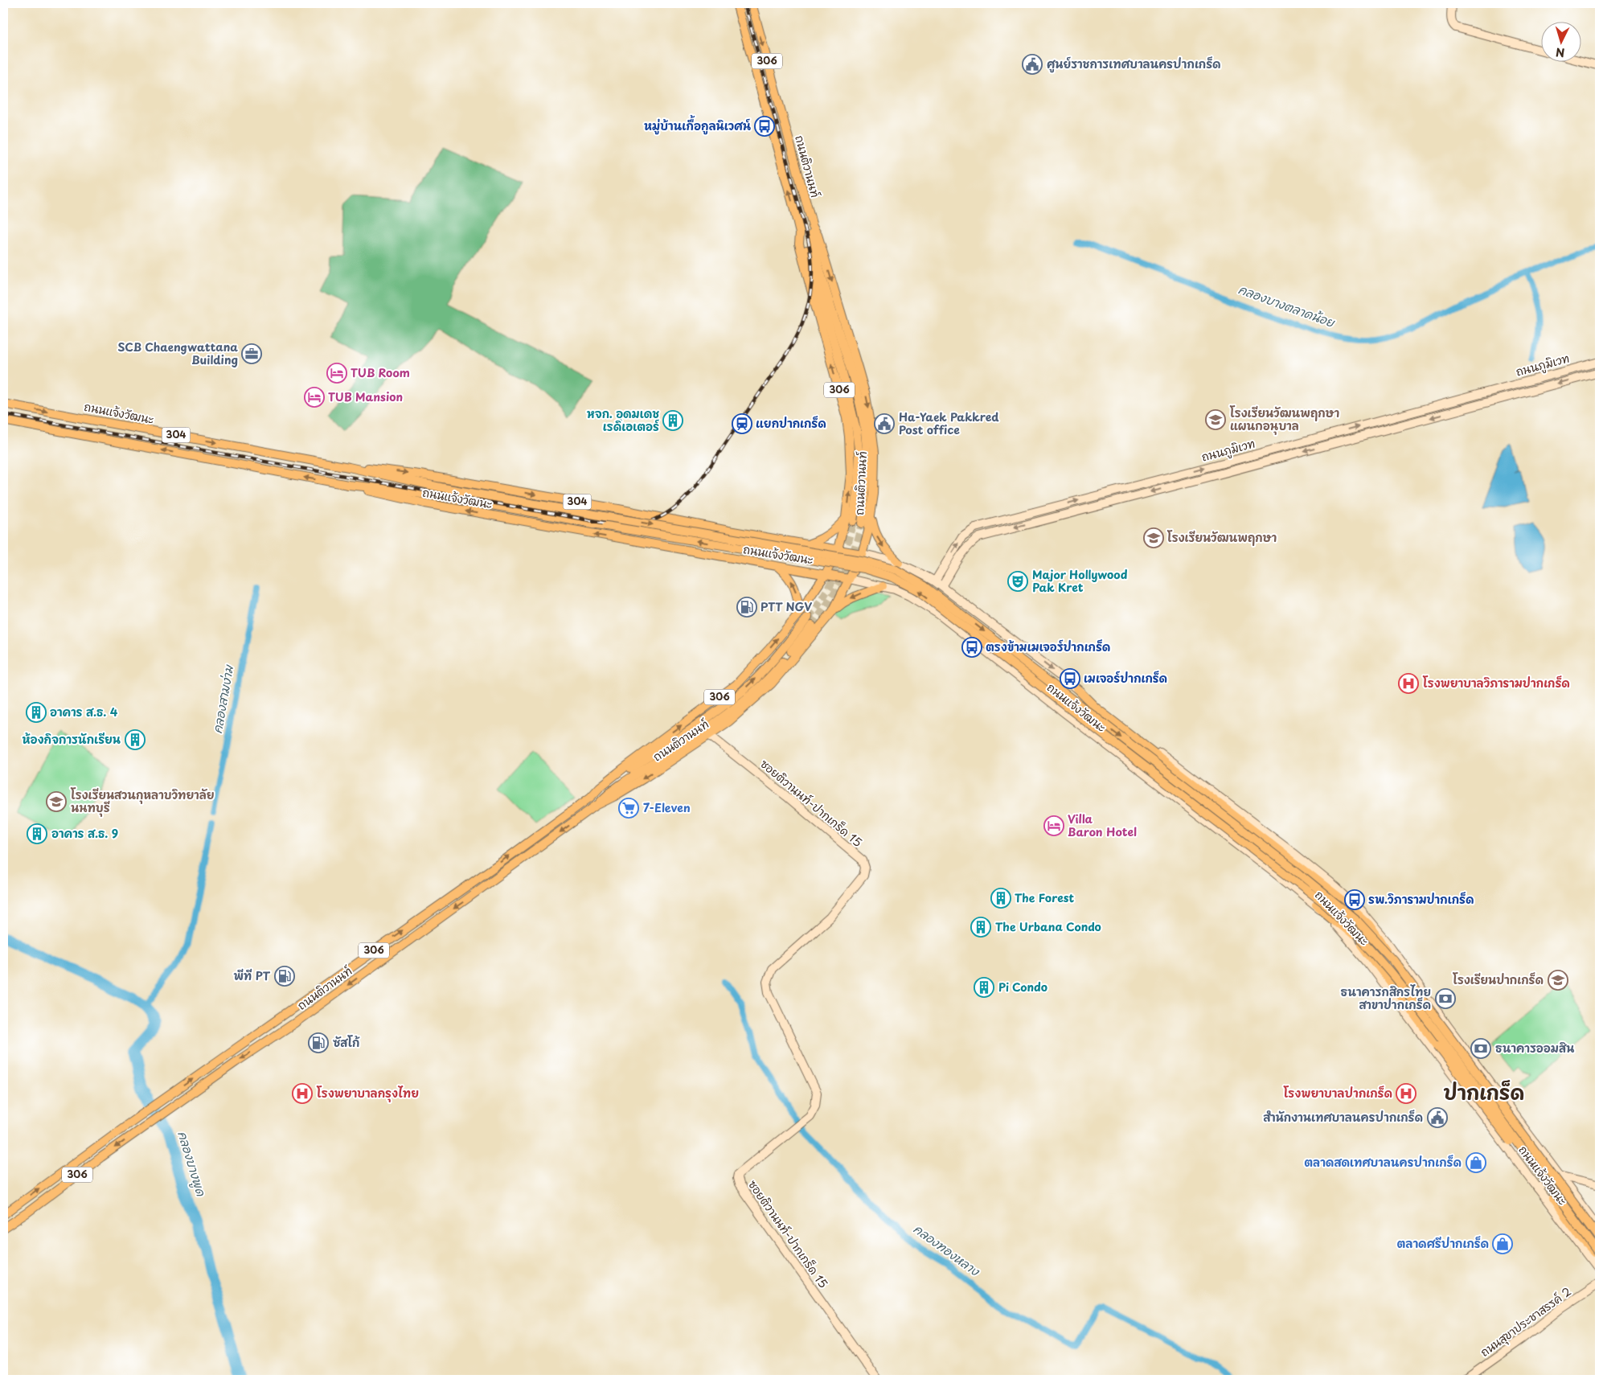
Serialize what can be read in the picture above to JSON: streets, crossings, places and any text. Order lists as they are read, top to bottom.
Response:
{
  "streets": {
    "main road": [
      "306",
      "ถนนติวานนท์",
      "ถนนแจ้งวัฒนะ",
      "304"
    ],
    "street": ["ถนนภูมิเวท", "ซอยติวานนท์-ปากเกร็ด 15", "ถนนสุขาประชาสรรค์ 2"]
  },
  "crossings": [
    ["306", "ถนนติวานนท์"],
    ["ถนนติวานนท์", "ถนนแจ้งวัฒนะ"],
    ["ถนนติวานนท์", "ซอยติวานนท์-ปากเกร็ด 15"],
    ["ถนนภูมิเวท", "ถนนแจ้งวัฒนะ"]
  ],
  "districts": ["ปากเกร็ด"],
  "water": [
    "คลองบางตลาดน้อย",
    "คลองสามง่าม",
    "คลองบางพูด",
    "คลองทองหลาง"
  ],
  "places": {
    "public building": ["ศูนย์ราชการเทศบาลนครปากเกร็ด", "Ha-Yaek Pakkred Post office", "สำนักงานเทศบาลนครปากเกร็ด"],
    "bus stop": [
      "หมู่บ้านเกื้อกูลนิเวศน์",
      "ตรงข้ามเมเจอร์ปากเกร็ด",
      "เมเจอร์ปากเกร็ด",
      "รพ.วิภารามปากเกร็ด"
    ],
    "office": ["SCB Chaengwattana Building"],
    "hotel": ["TUB Room", "TUB Mansion", "Villa Baron Hotel"],
    "school or university": [
      "โรงเรียนวัฒนพฤกษา แผนกอนุบาล",
      "โรงเรียนวัฒนพฤกษา",
      "โรงเรียนสวนกุหลาบวิทยาลัย นนทบุรี",
      "โรงเรียนปากเกร็ด"
    ],
    "building": [
      "หจก. อุดมเดช เรดิเอเตอร์",
      "อาคาร ส.ธ. 4",
      "ห้องกิจการนักเรียน",
      "อาคาร ส.ธ. 9",
      "The Forest",
      "The Urbana Condo",
      "Pi Condo"
    ],
    "station": ["แยกปากเกร็ด"],
    "theatre": ["Major Hollywood Pak Kret"],
    "fuel station": ["PTT NGV", "พีที PT", "ซัสโก้"],
    "hospital": ["โรงพยาบาลวิภารามปากเกร็ด", "โรงพยาบาลกรุงไทย", "โรงพยาบาลปากเกร็ด"],
    "supermarket": ["7-Eleven"],
    "bank": ["ธนาคารกสิกรไทย สาขาปากเกร็ด", "ธนาคารออมสิน"],
    "shop": ["ตลาดสดเทศบาลนครปากเกร็ด", "ตลาดศรีปากเกร็ด"]
  },
  "north": "bottom"
}
